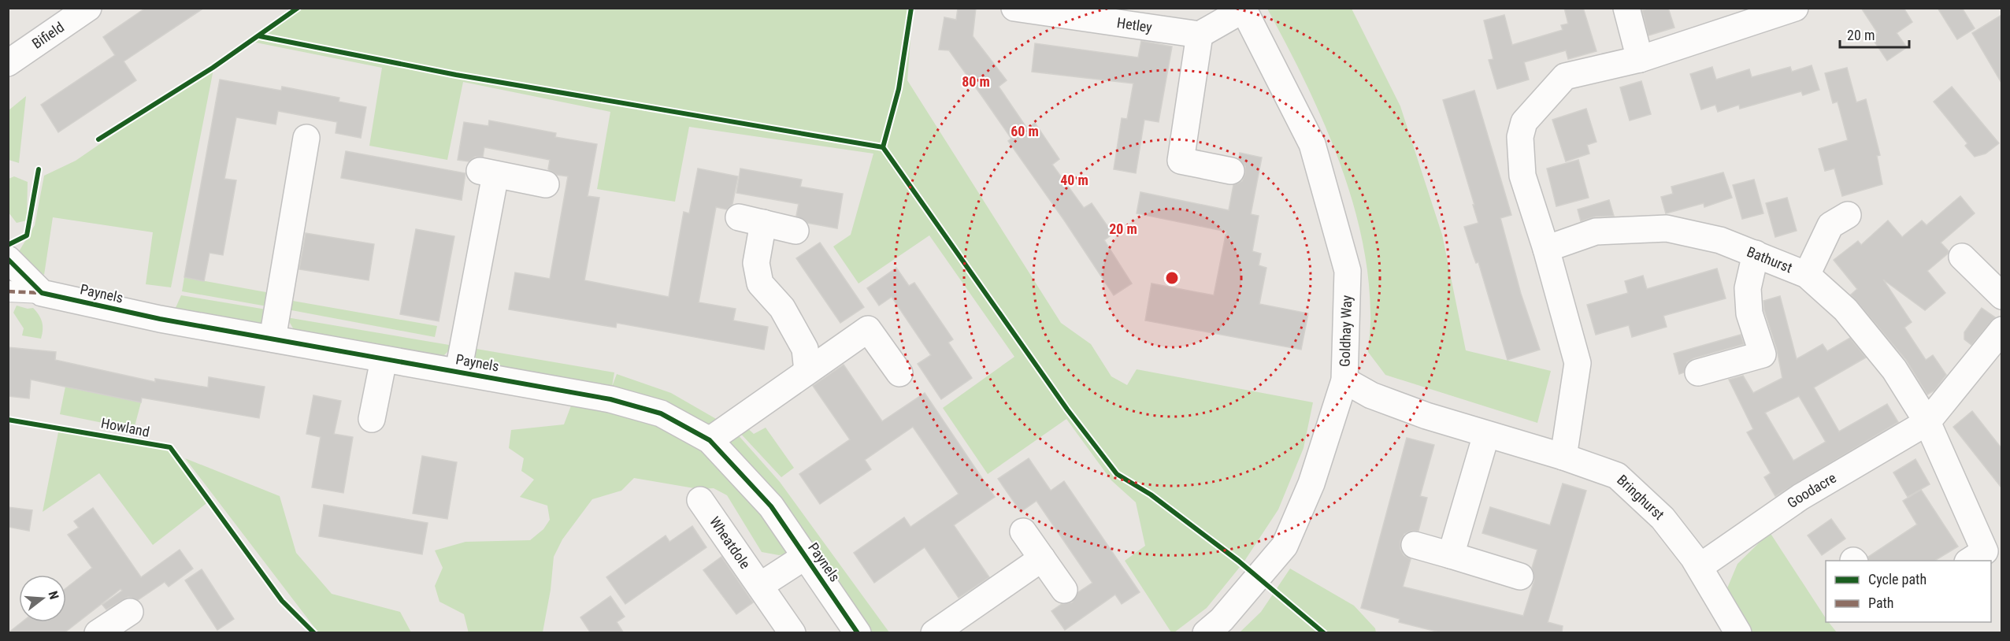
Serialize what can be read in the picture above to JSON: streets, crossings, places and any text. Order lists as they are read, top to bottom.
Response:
{
  "streets": {
    "street": [
      "Hetley",
      "Bifield",
      "Bathurst",
      "Paynels",
      "Goldhay Way",
      "Goodacre",
      "Bringhurst",
      "Wheatdole"
    ],
    "cycle path": ["Howland"]
  },
  "crossings": [
    ["Bathurst", "Goodacre"],
    ["Goldhay Way", "Bringhurst"],
    ["Goodacre", "Bringhurst"]
  ],
  "legend": ["Cycle path", "Path"],
  "scale_bar": "20 m",
  "north": "right",
  "rings": [
    "80 m",
    "60 m",
    "40 m",
    "20 m"
  ]
}
